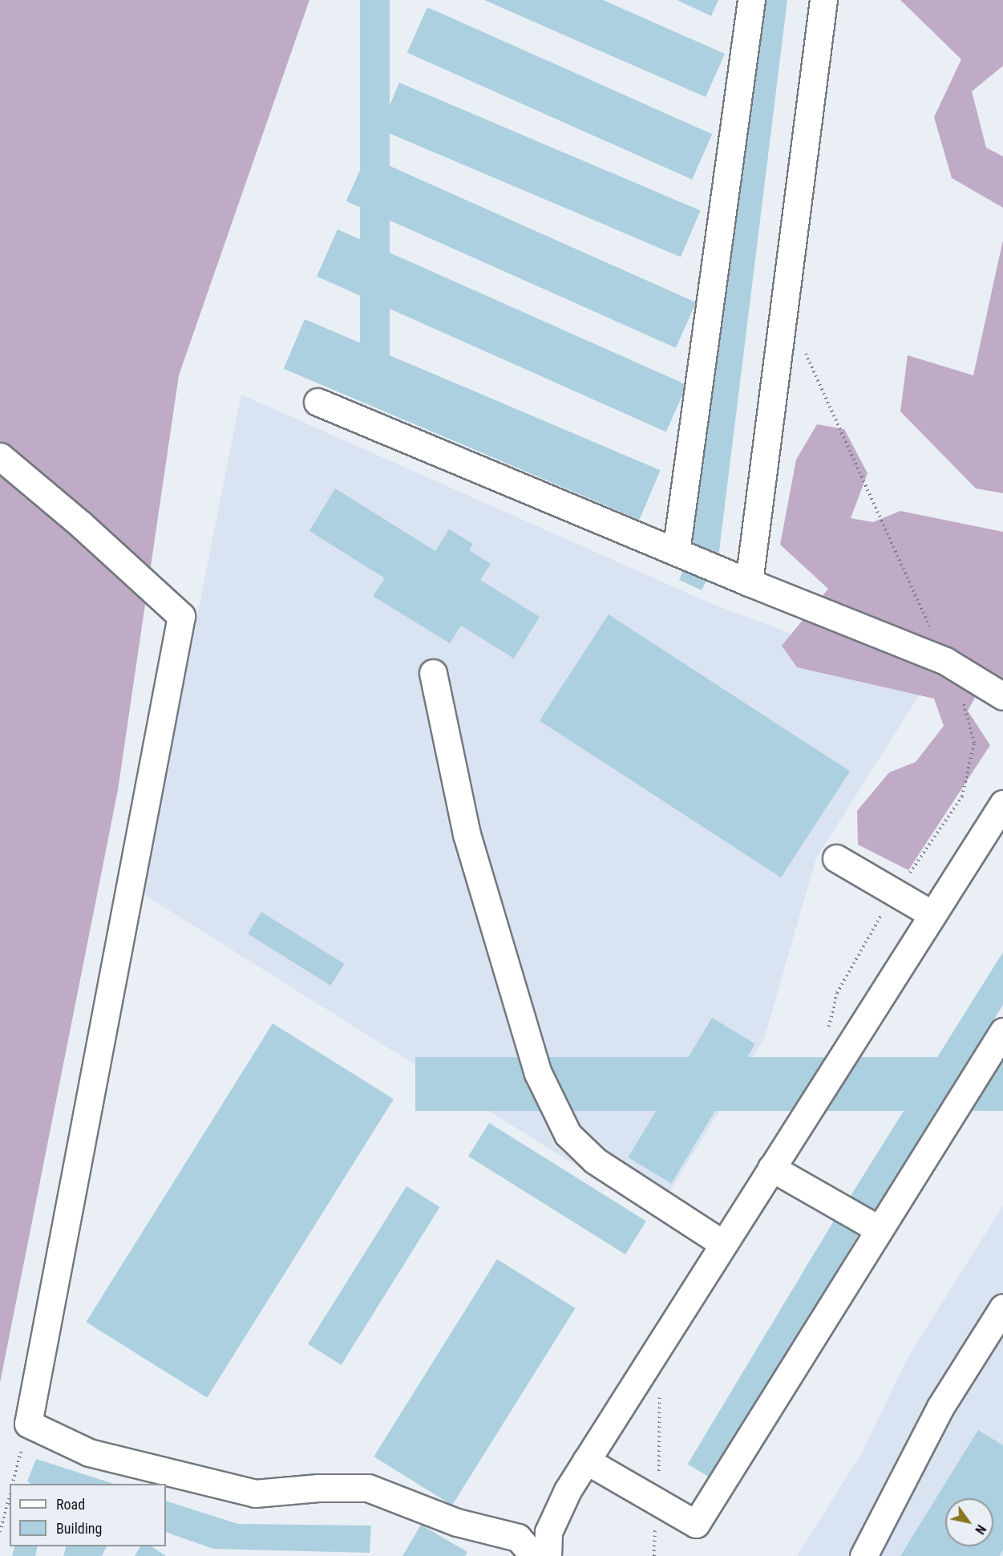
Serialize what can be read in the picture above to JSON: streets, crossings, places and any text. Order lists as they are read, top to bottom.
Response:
{
  "legend": ["Road", "Building"],
  "north": "bottom right"
}
